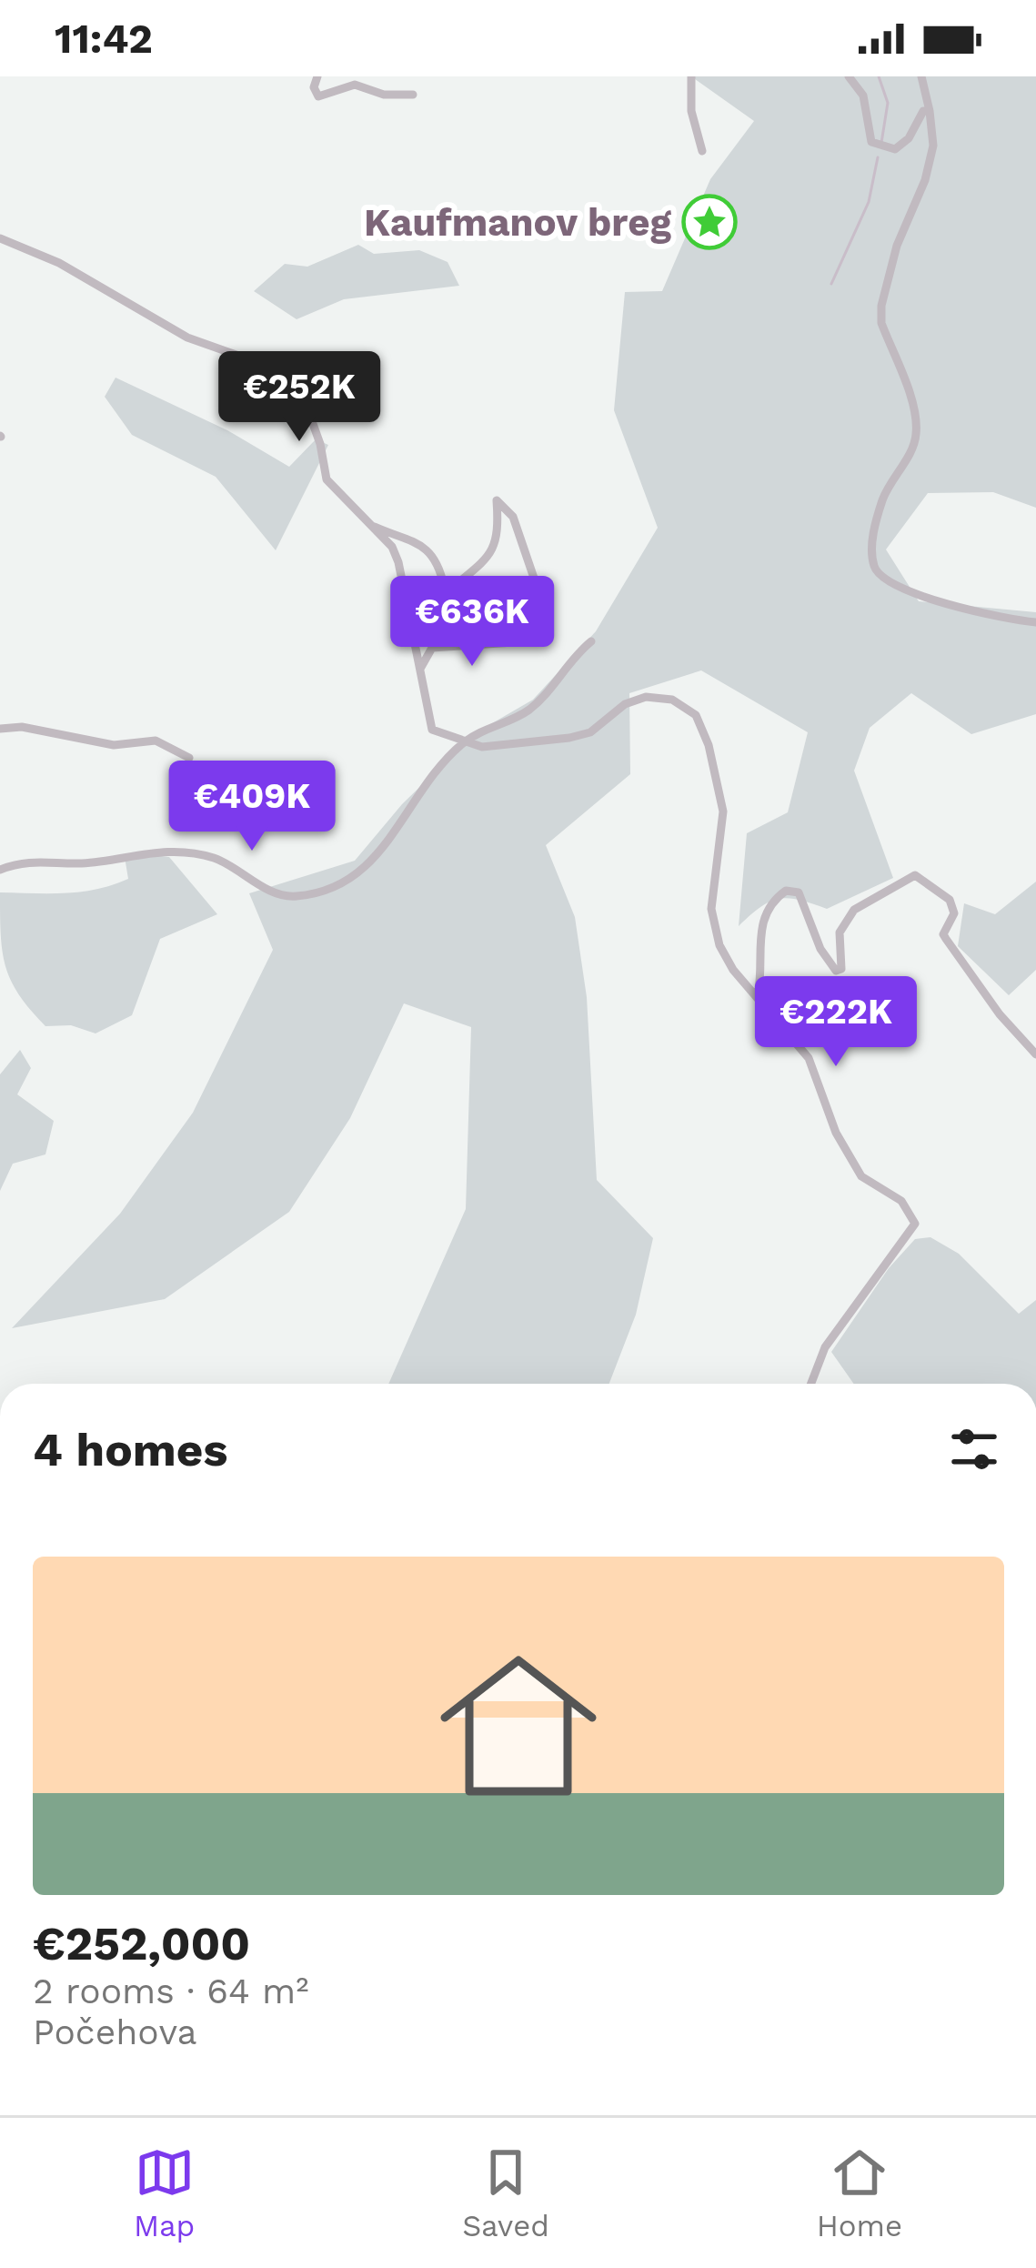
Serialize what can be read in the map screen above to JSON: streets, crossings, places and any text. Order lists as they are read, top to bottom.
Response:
{
  "places": {
    "place": ["Kaufmanov breg"]
  },
  "page": {
    "status": "11:42",
    "price": [
      "€252K",
      "€636K",
      "€409K",
      "€222K"
    ],
    "heading": "4 homes",
    "list": [
      {
        "name": "€252,000",
        "note": "2 rooms · 64 m² · Počehova"
      }
    ],
    "tabs": ["Map", "Saved", "Home"]
  }
}
